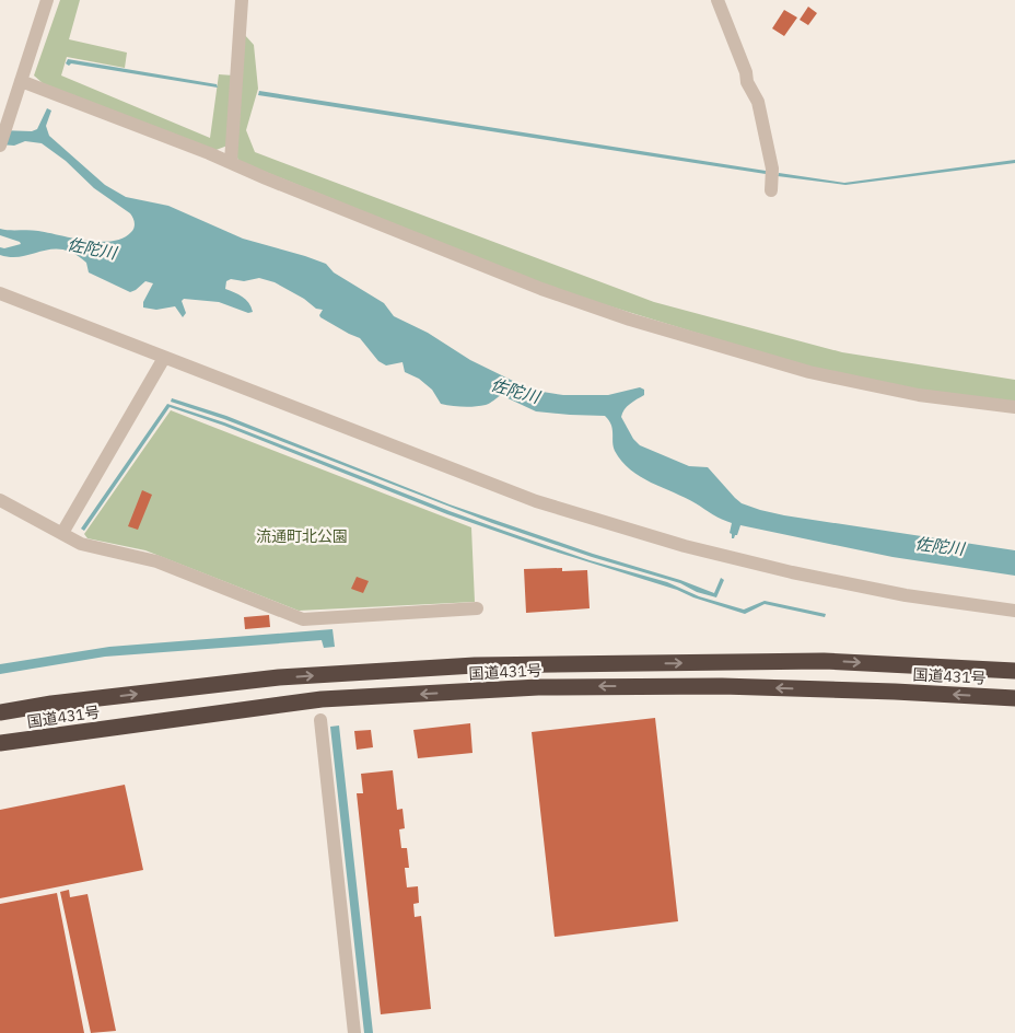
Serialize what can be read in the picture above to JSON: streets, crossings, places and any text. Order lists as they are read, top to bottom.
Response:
{
  "streets": {
    "highway": ["国道431号"]
  },
  "water": ["佐陀川"],
  "parks": ["流通町北公園"]
}
